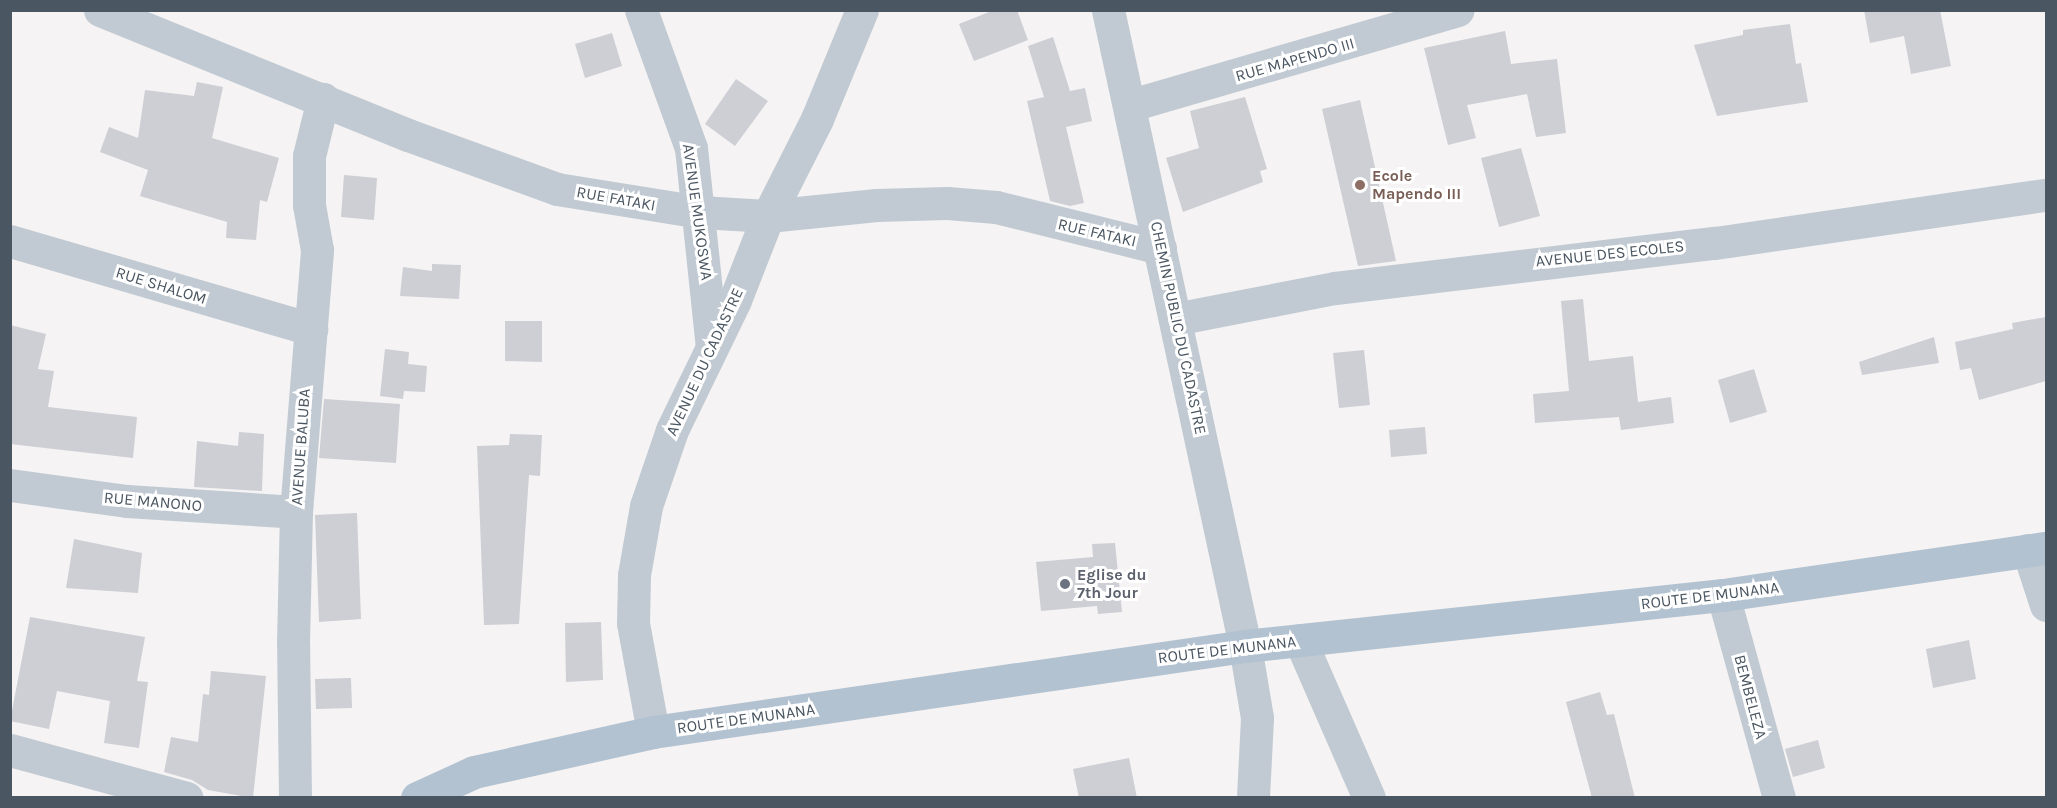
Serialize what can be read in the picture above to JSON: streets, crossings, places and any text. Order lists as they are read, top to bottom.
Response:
{
  "streets": {
    "main road": ["ROUTE DE MUNANA"],
    "street": [
      "RUE MAPENDO III",
      "RUE FATAKI",
      "AVENUE MUKOSWA",
      "AVENUE DES ECOLES",
      "RUE SHALOM",
      "CHEMIN PUBLIC DU CADASTRE",
      "AVENUE DU CADASTRE",
      "AVENUE BALUBA",
      "RUE MANONO",
      "BEMBELEZA"
    ]
  },
  "crossings": [
    ["RUE MAPENDO III", "CHEMIN PUBLIC DU CADASTRE"],
    ["RUE FATAKI", "AVENUE MUKOSWA"],
    ["RUE FATAKI", "CHEMIN PUBLIC DU CADASTRE"],
    ["RUE FATAKI", "AVENUE DU CADASTRE"],
    ["RUE FATAKI", "AVENUE BALUBA"],
    ["AVENUE MUKOSWA", "AVENUE DU CADASTRE"],
    ["AVENUE DES ECOLES", "CHEMIN PUBLIC DU CADASTRE"],
    ["RUE SHALOM", "AVENUE BALUBA"],
    ["CHEMIN PUBLIC DU CADASTRE", "ROUTE DE MUNANA"],
    ["AVENUE DU CADASTRE", "ROUTE DE MUNANA"],
    ["AVENUE BALUBA", "RUE MANONO"],
    ["ROUTE DE MUNANA", "BEMBELEZA"]
  ],
  "places": ["Ecole Mapendo III", "Eglise du 7th Jour"]
}
